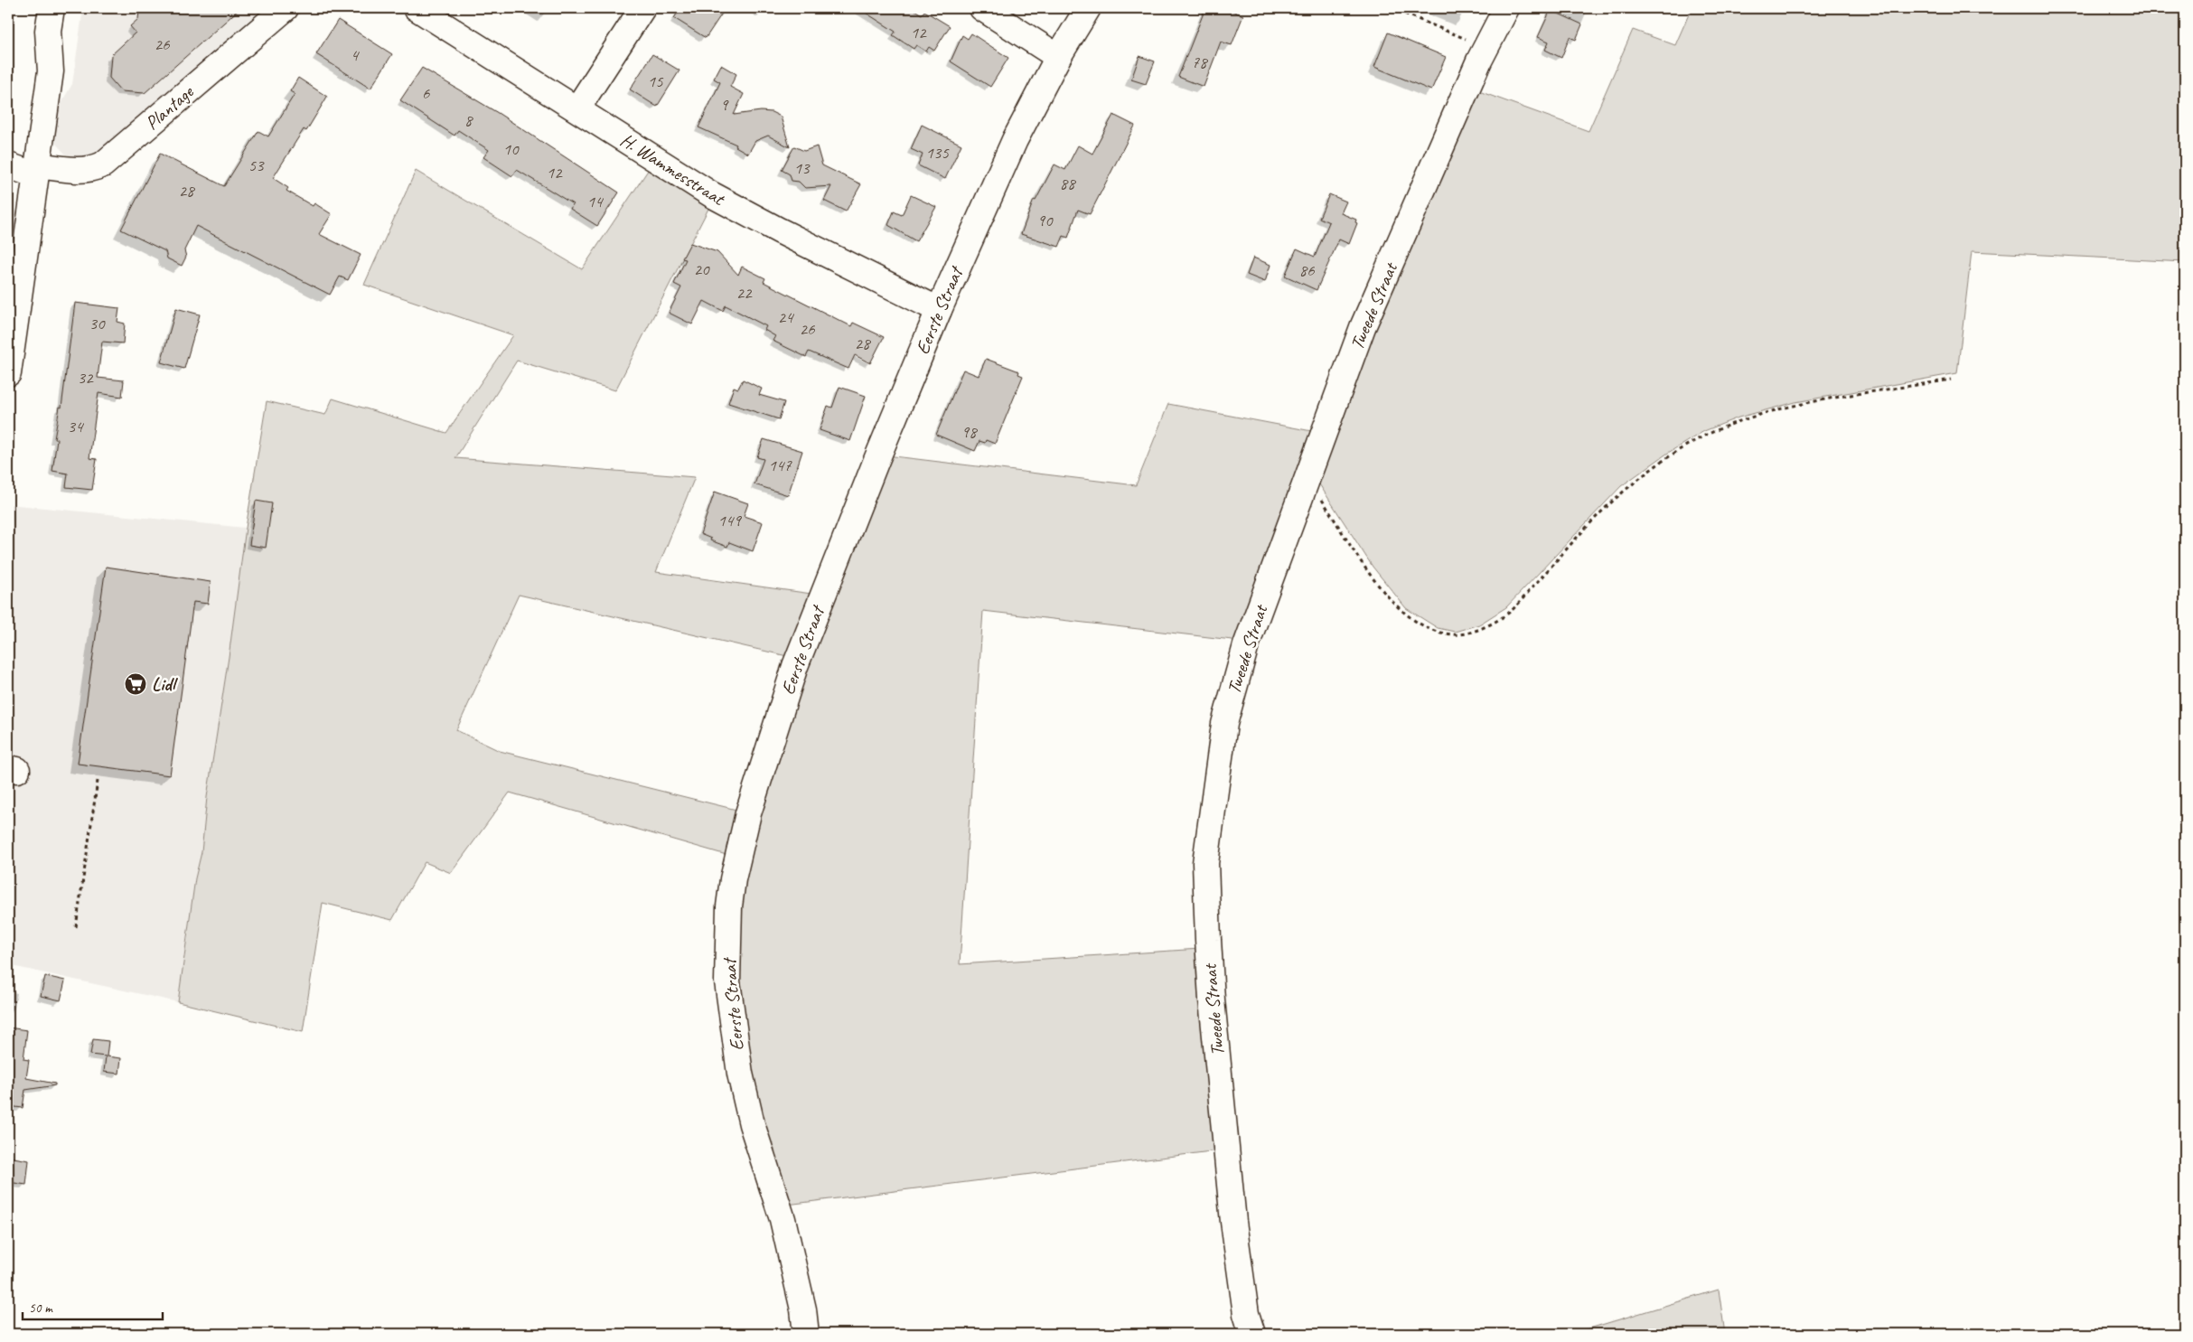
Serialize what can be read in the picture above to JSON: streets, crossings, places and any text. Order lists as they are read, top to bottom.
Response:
{
  "streets": {
    "street": [
      "Plantage",
      "H. Wammesstraat",
      "Tweede Straat",
      "Eerste Straat"
    ]
  },
  "crossings": [
    ["H. Wammesstraat", "Eerste Straat"]
  ],
  "places": {
    "supermarket": ["Lidl"]
  },
  "house_numbers": [
    "12",
    "26",
    "4",
    "78",
    "15",
    "6",
    "9",
    "8",
    "10",
    "135",
    "53",
    "13",
    "12",
    "88",
    "28",
    "14",
    "90",
    "20",
    "86",
    "22",
    "24",
    "30",
    "26",
    "28",
    "32",
    "34",
    "98",
    "147",
    "149"
  ],
  "scale_bar": "50 m"
}
